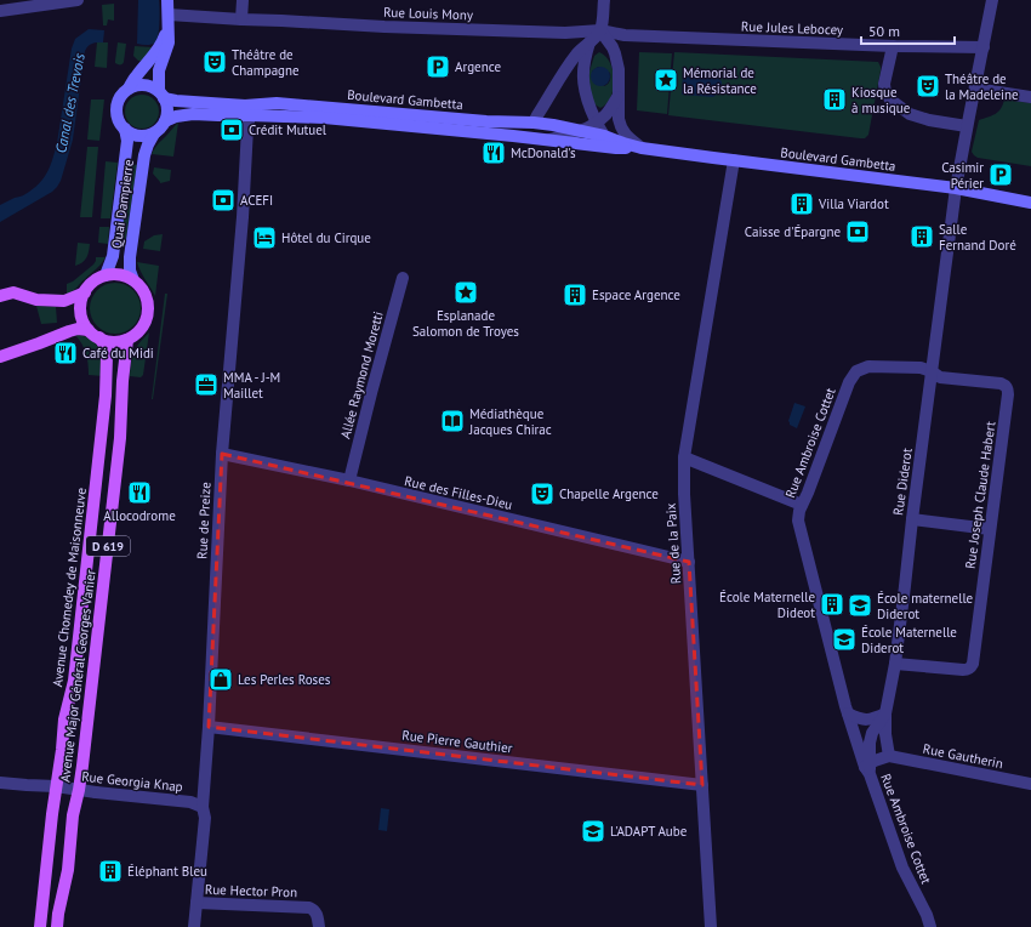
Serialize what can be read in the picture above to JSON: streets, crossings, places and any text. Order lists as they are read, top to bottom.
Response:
{
  "streets": {
    "main road": [
      "Boulevard Gambetta",
      "Quai Dampierre",
      "D 619",
      "Avenue Chomedey de Maisonneuve",
      "Avenue Major Général Georges Vanier"
    ],
    "street": [
      "Rue Louis Mony",
      "Rue Jules Lebocey",
      "Allée Raymond Moretti",
      "Rue Ambroise Cottet",
      "Rue Diderot",
      "Rue des Filles-Dieu",
      "Rue Joseph Claude Habert",
      "Rue de Preize",
      "Rue de la Paix",
      "Rue Pierre Gauthier",
      "Rue Gautherin",
      "Rue Georgia Knap",
      "Rue Hector Pron"
    ]
  },
  "crossings": [
    ["Rue Louis Mony", "Rue Jules Lebocey"],
    ["Rue Jules Lebocey", "Rue Diderot"],
    ["Boulevard Gambetta", "Quai Dampierre"],
    ["Boulevard Gambetta", "Rue Diderot"],
    ["Boulevard Gambetta", "Rue de Preize"],
    ["Boulevard Gambetta", "Rue de la Paix"],
    ["Quai Dampierre", "Avenue Chomedey de Maisonneuve"],
    ["Quai Dampierre", "Avenue Major Général Georges Vanier"],
    ["Allée Raymond Moretti", "Rue des Filles-Dieu"],
    ["Rue Ambroise Cottet", "Rue Diderot"],
    ["Rue Ambroise Cottet", "Rue Joseph Claude Habert"],
    ["Rue Diderot", "Rue Joseph Claude Habert"],
    ["Rue des Filles-Dieu", "Rue de Preize"],
    ["Rue des Filles-Dieu", "Rue de la Paix"],
    ["Rue de Preize", "Rue Pierre Gauthier"],
    ["Rue de Preize", "Rue Georgia Knap"],
    ["Rue de Preize", "Rue Hector Pron"],
    ["Rue de la Paix", "Rue Pierre Gauthier"],
    ["Avenue Chomedey de Maisonneuve", "Avenue Major Général Georges Vanier"],
    ["Avenue Chomedey de Maisonneuve", "Rue Georgia Knap"],
    ["Avenue Major Général Georges Vanier", "Rue Georgia Knap"]
  ],
  "water": ["Canal des Trevois"],
  "places": {
    "theatre": ["Théâtre de Champagne", "Théâtre de la Madeleine", "Chapelle Argence"],
    "parking": ["Argence", "Casimir Périer"],
    "place": ["Mémorial de la Résistance", "Esplanade Salomon de Troyes"],
    "building": [
      "Kiosque à musique",
      "Villa Viardot",
      "Salle Fernand Doré",
      "Espace Argence",
      "École Maternelle Dideot",
      "Éléphant Bleu"
    ],
    "bank": ["Crédit Mutuel", "ACEFI", "Caisse d'Épargne"],
    "restaurant": ["McDonald's", "Café du Midi", "Allocodrome"],
    "hotel": ["Hôtel du Cirque"],
    "office": ["MMA - J-M Maillet"],
    "library": ["Médiathèque Jacques Chirac"],
    "school or university": ["École maternelle Diderot", "École Maternelle Diderot", "L'ADAPT Aube"],
    "shop": ["Les Perles Roses"]
  },
  "scale_bar": "50 m"
}
